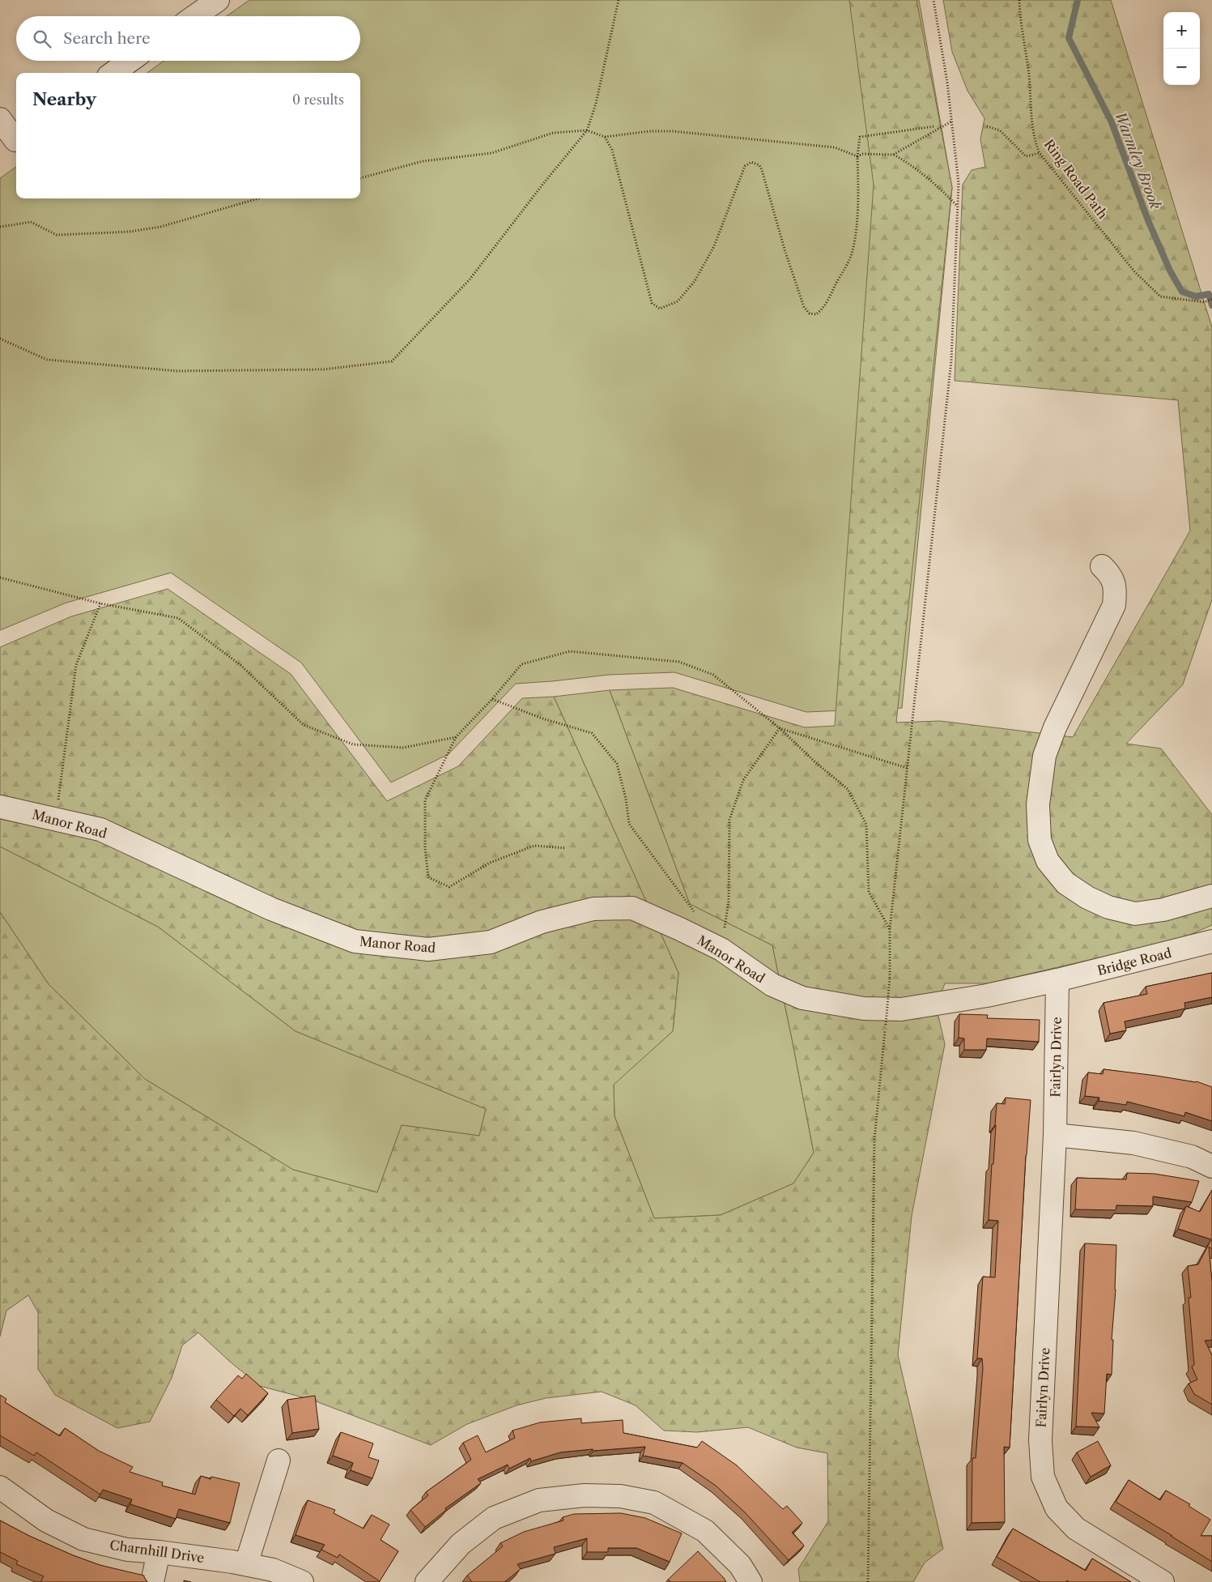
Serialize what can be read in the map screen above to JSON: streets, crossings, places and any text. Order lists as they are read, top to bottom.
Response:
{
  "streets": {
    "street": [
      "Manor Road",
      "Bridge Road",
      "Fairlyn Drive",
      "Charnhill Drive"
    ],
    "path": ["Ring Road Path"]
  },
  "crossings": [
    ["Manor Road", "Bridge Road"],
    ["Bridge Road", "Fairlyn Drive"]
  ],
  "water": ["Warmley Brook"],
  "page": {
    "map_buttons": ["+", "−"],
    "search": "Search here",
    "heading": ["Nearby", "0 results"]
  }
}
